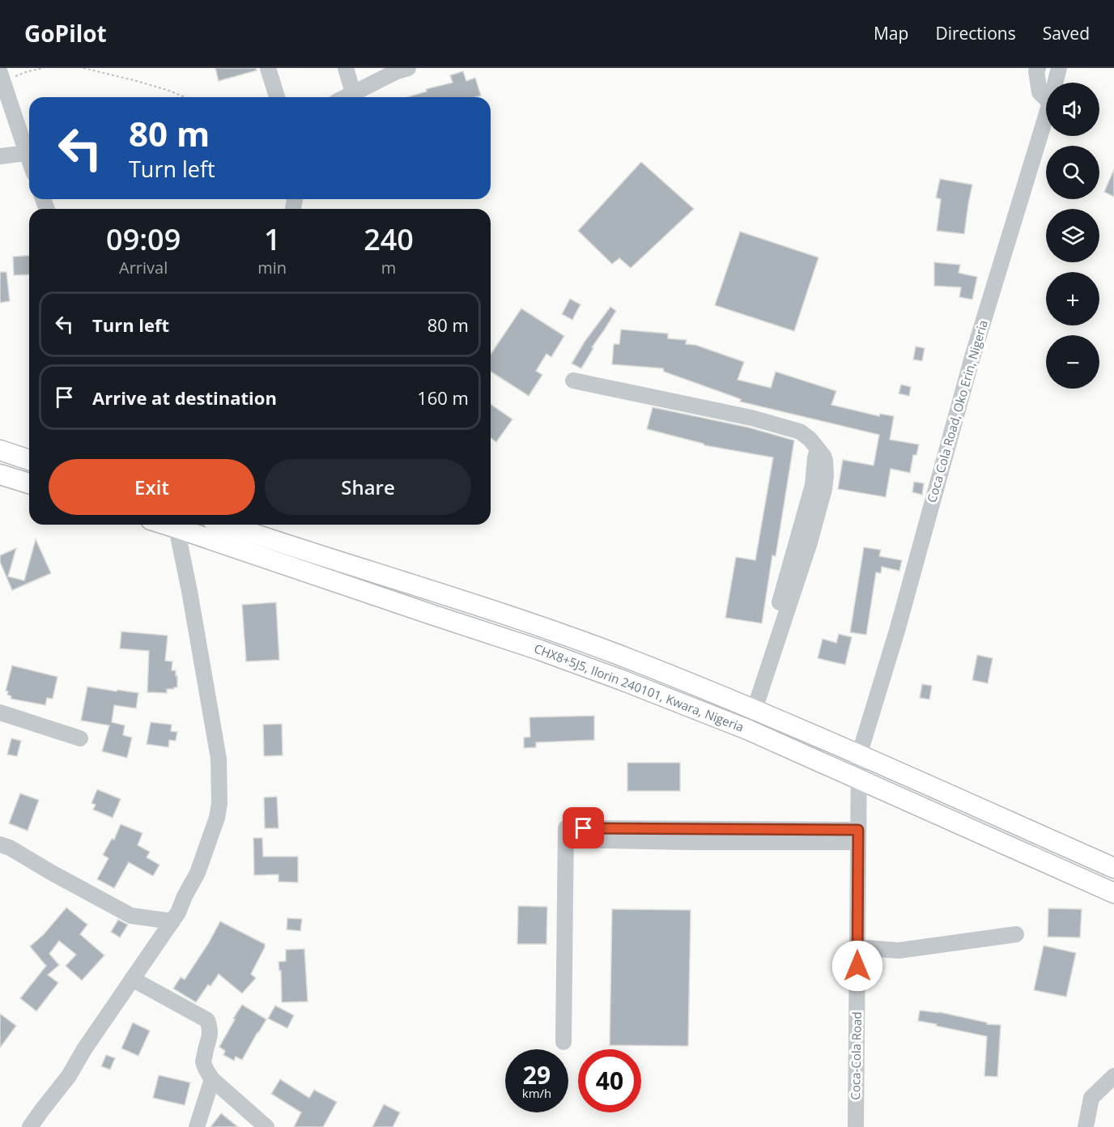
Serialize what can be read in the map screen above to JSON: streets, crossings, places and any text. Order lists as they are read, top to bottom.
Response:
{
  "streets": {
    "main road": ["CHX8+5J5, Ilorin 240101, Kwara, Nigeria"],
    "street": ["Coca Cola Road, Oko Erin, Nigeria", "Coca-Cola Road"]
  },
  "crossings": [
    ["Coca Cola Road, Oko Erin, Nigeria", "CHX8+5J5, Ilorin 240101, Kwara, Nigeria"],
    ["Coca Cola Road, Oko Erin, Nigeria", "Coca-Cola Road"],
    ["CHX8+5J5, Ilorin 240101, Kwara, Nigeria", "Coca-Cola Road"]
  ],
  "page": {
    "header": "GoPilot",
    "nav": ["Map", "Directions", "Saved"],
    "map_buttons": ["+", "−"],
    "turn": ["80 m", "Turn left"],
    "eta": [
      "09:09",
      "Arrival",
      "1",
      "min",
      "240",
      "m"
    ],
    "list": [
      {
        "name": "Turn left",
        "value": "80 m"
      },
      {
        "name": "Arrive at destination",
        "value": "160 m"
      }
    ],
    "buttons": ["Exit", "Share"],
    "speed": "29 km/h",
    "limit": "40"
  }
}
